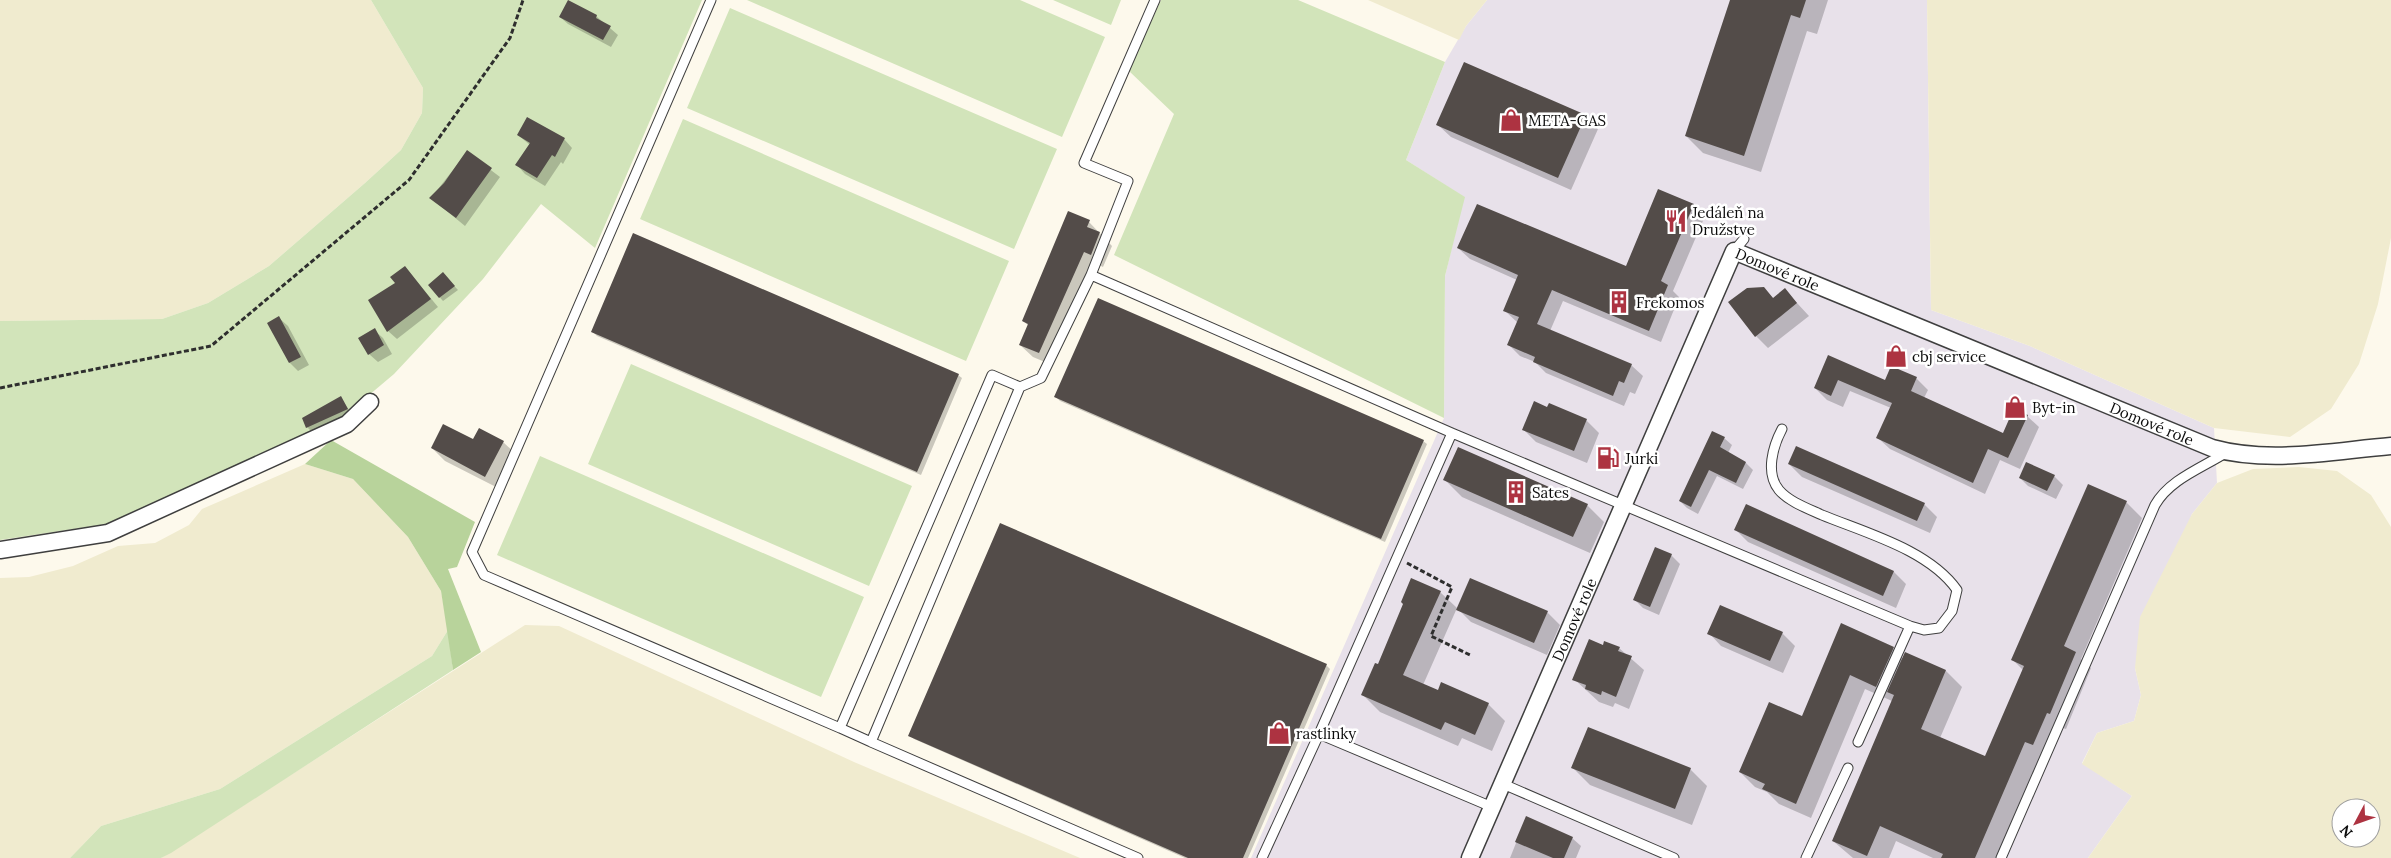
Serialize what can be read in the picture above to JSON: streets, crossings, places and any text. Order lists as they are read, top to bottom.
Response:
{
  "streets": {
    "street": ["Domové role"]
  },
  "places": {
    "shop": [
      "META-GAS",
      "cbj service",
      "Byt-in",
      "rastlinky"
    ],
    "restaurant": ["Jedáleň na Družstve"],
    "building": ["Frekomos", "Sates"],
    "fuel station": ["Jurki"]
  },
  "north": "bottom left"
}
